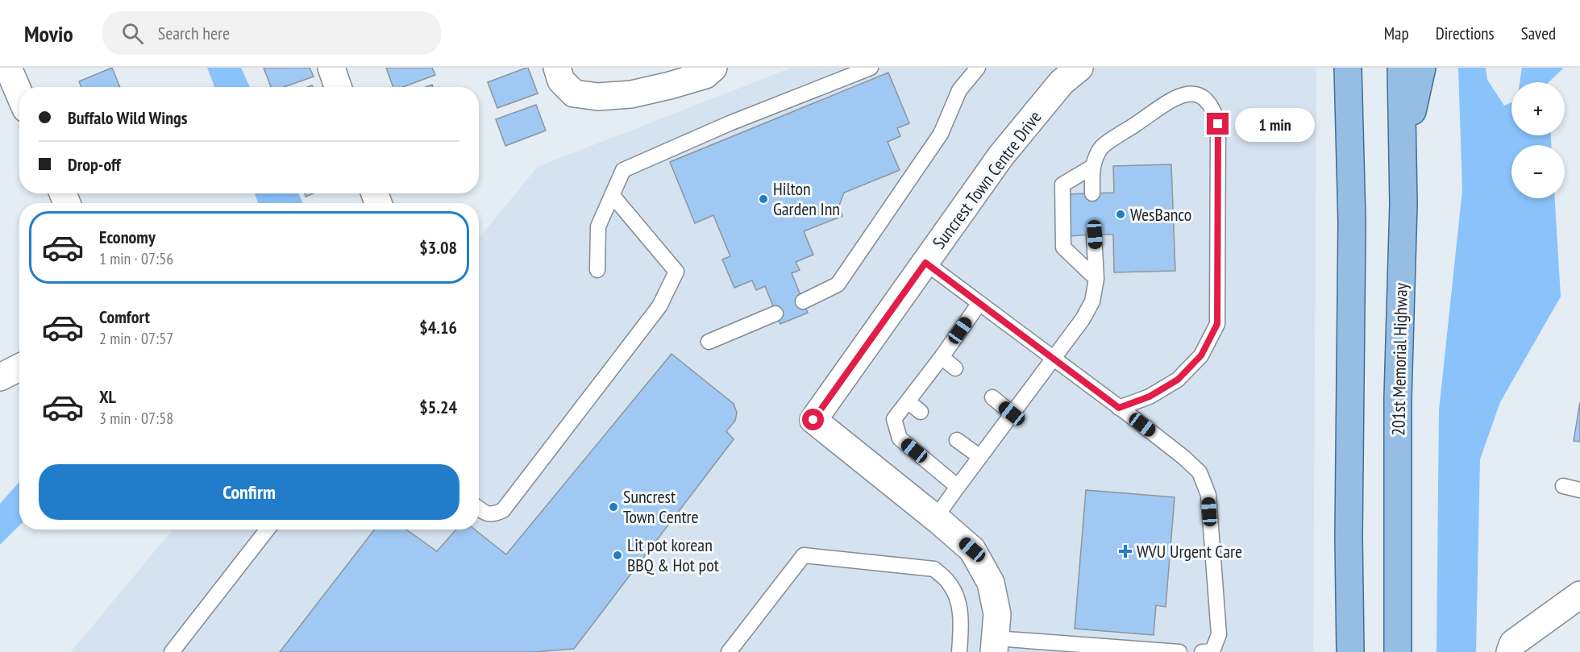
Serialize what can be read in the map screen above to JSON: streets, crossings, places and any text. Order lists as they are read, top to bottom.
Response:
{
  "streets": {
    "main road": ["201st Memorial Highway"],
    "street": ["Suncrest Town Centre Drive"]
  },
  "places": {
    "other": [
      "Hilton Garden Inn",
      "WesBanco",
      "Suncrest Town Centre",
      "Lit pot korean BBQ & Hot pot"
    ],
    "health": ["WVU Urgent Care"]
  },
  "page": {
    "header": "Movio",
    "search": "Search here",
    "nav": ["Map", "Directions", "Saved"],
    "map_buttons": ["+", "−"],
    "banner": ["Buffalo Wild Wings", "Drop-off"],
    "bubble": "1 min",
    "list": [
      {
        "name": "Economy",
        "note": "1 min · 07:56",
        "value": "$3.08"
      },
      {
        "name": "Comfort",
        "note": "2 min · 07:57",
        "value": "$4.16"
      },
      {
        "name": "XL",
        "note": "3 min · 07:58",
        "value": "$5.24"
      }
    ],
    "buttons": "Confirm"
  }
}
